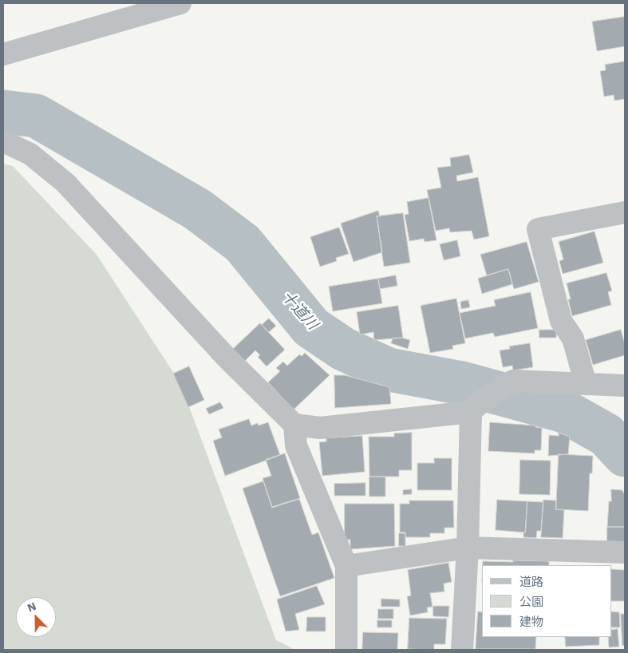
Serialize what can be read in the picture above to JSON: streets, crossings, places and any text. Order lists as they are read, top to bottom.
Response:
{
  "water": ["十道川"],
  "legend": ["道路", "公園", "建物"],
  "north": "top left"
}
